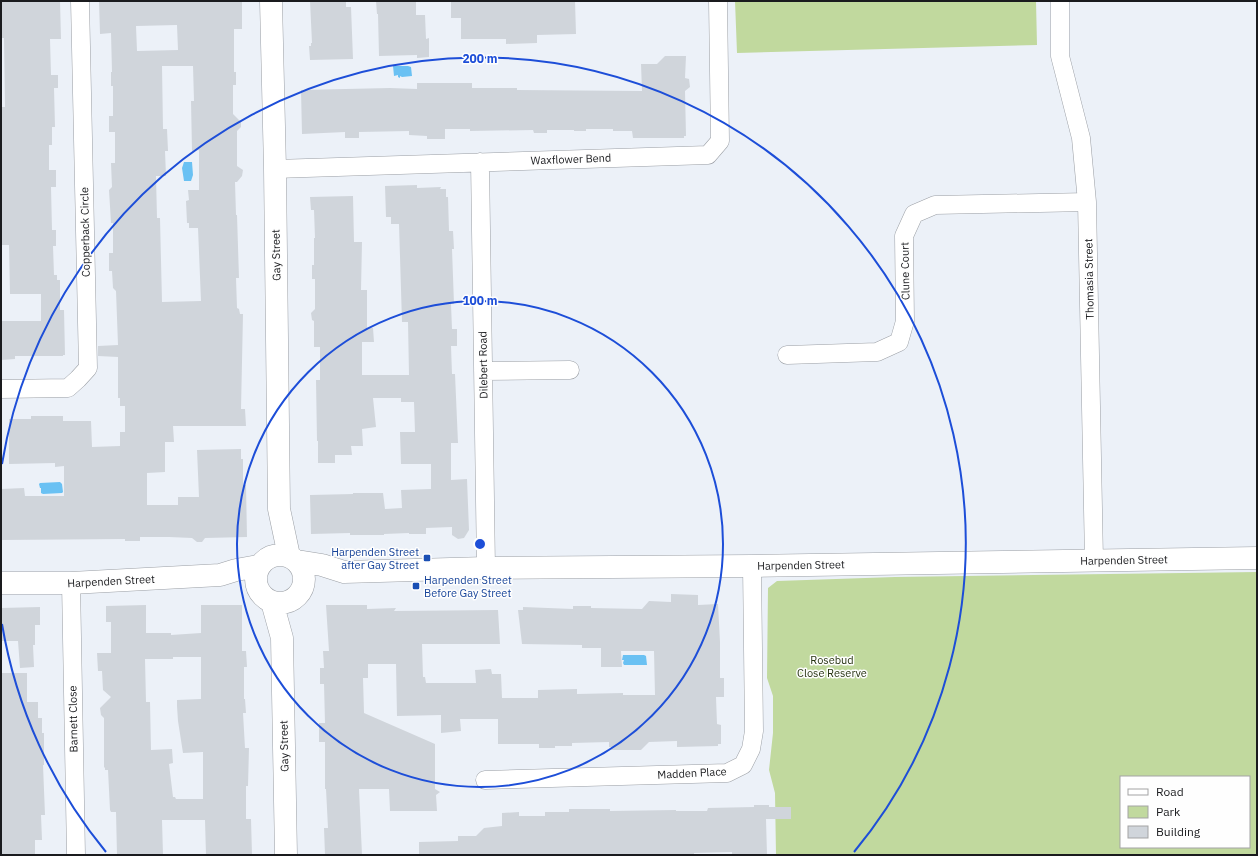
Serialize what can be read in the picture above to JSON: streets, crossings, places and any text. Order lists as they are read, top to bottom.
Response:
{
  "streets": {
    "street": [
      "Waxflower Bend",
      "Copperback Circle",
      "Gay Street",
      "Clune Court",
      "Thomasia Street",
      "Dilebert Road",
      "Harpenden Street",
      "Barnett Close",
      "Madden Place"
    ]
  },
  "crossings": [
    ["Waxflower Bend", "Gay Street"],
    ["Waxflower Bend", "Dilebert Road"],
    ["Gay Street", "Harpenden Street"],
    ["Clune Court", "Thomasia Street"],
    ["Thomasia Street", "Harpenden Street"],
    ["Dilebert Road", "Harpenden Street"],
    ["Harpenden Street", "Barnett Close"],
    ["Harpenden Street", "Madden Place"]
  ],
  "parks": ["Rosebud Close Reserve"],
  "places": {
    "transit": ["Harpenden Street after Gay Street", "Harpenden Street Before Gay Street"]
  },
  "legend": ["Road", "Park", "Building"],
  "rings": ["200 m", "100 m"]
}
